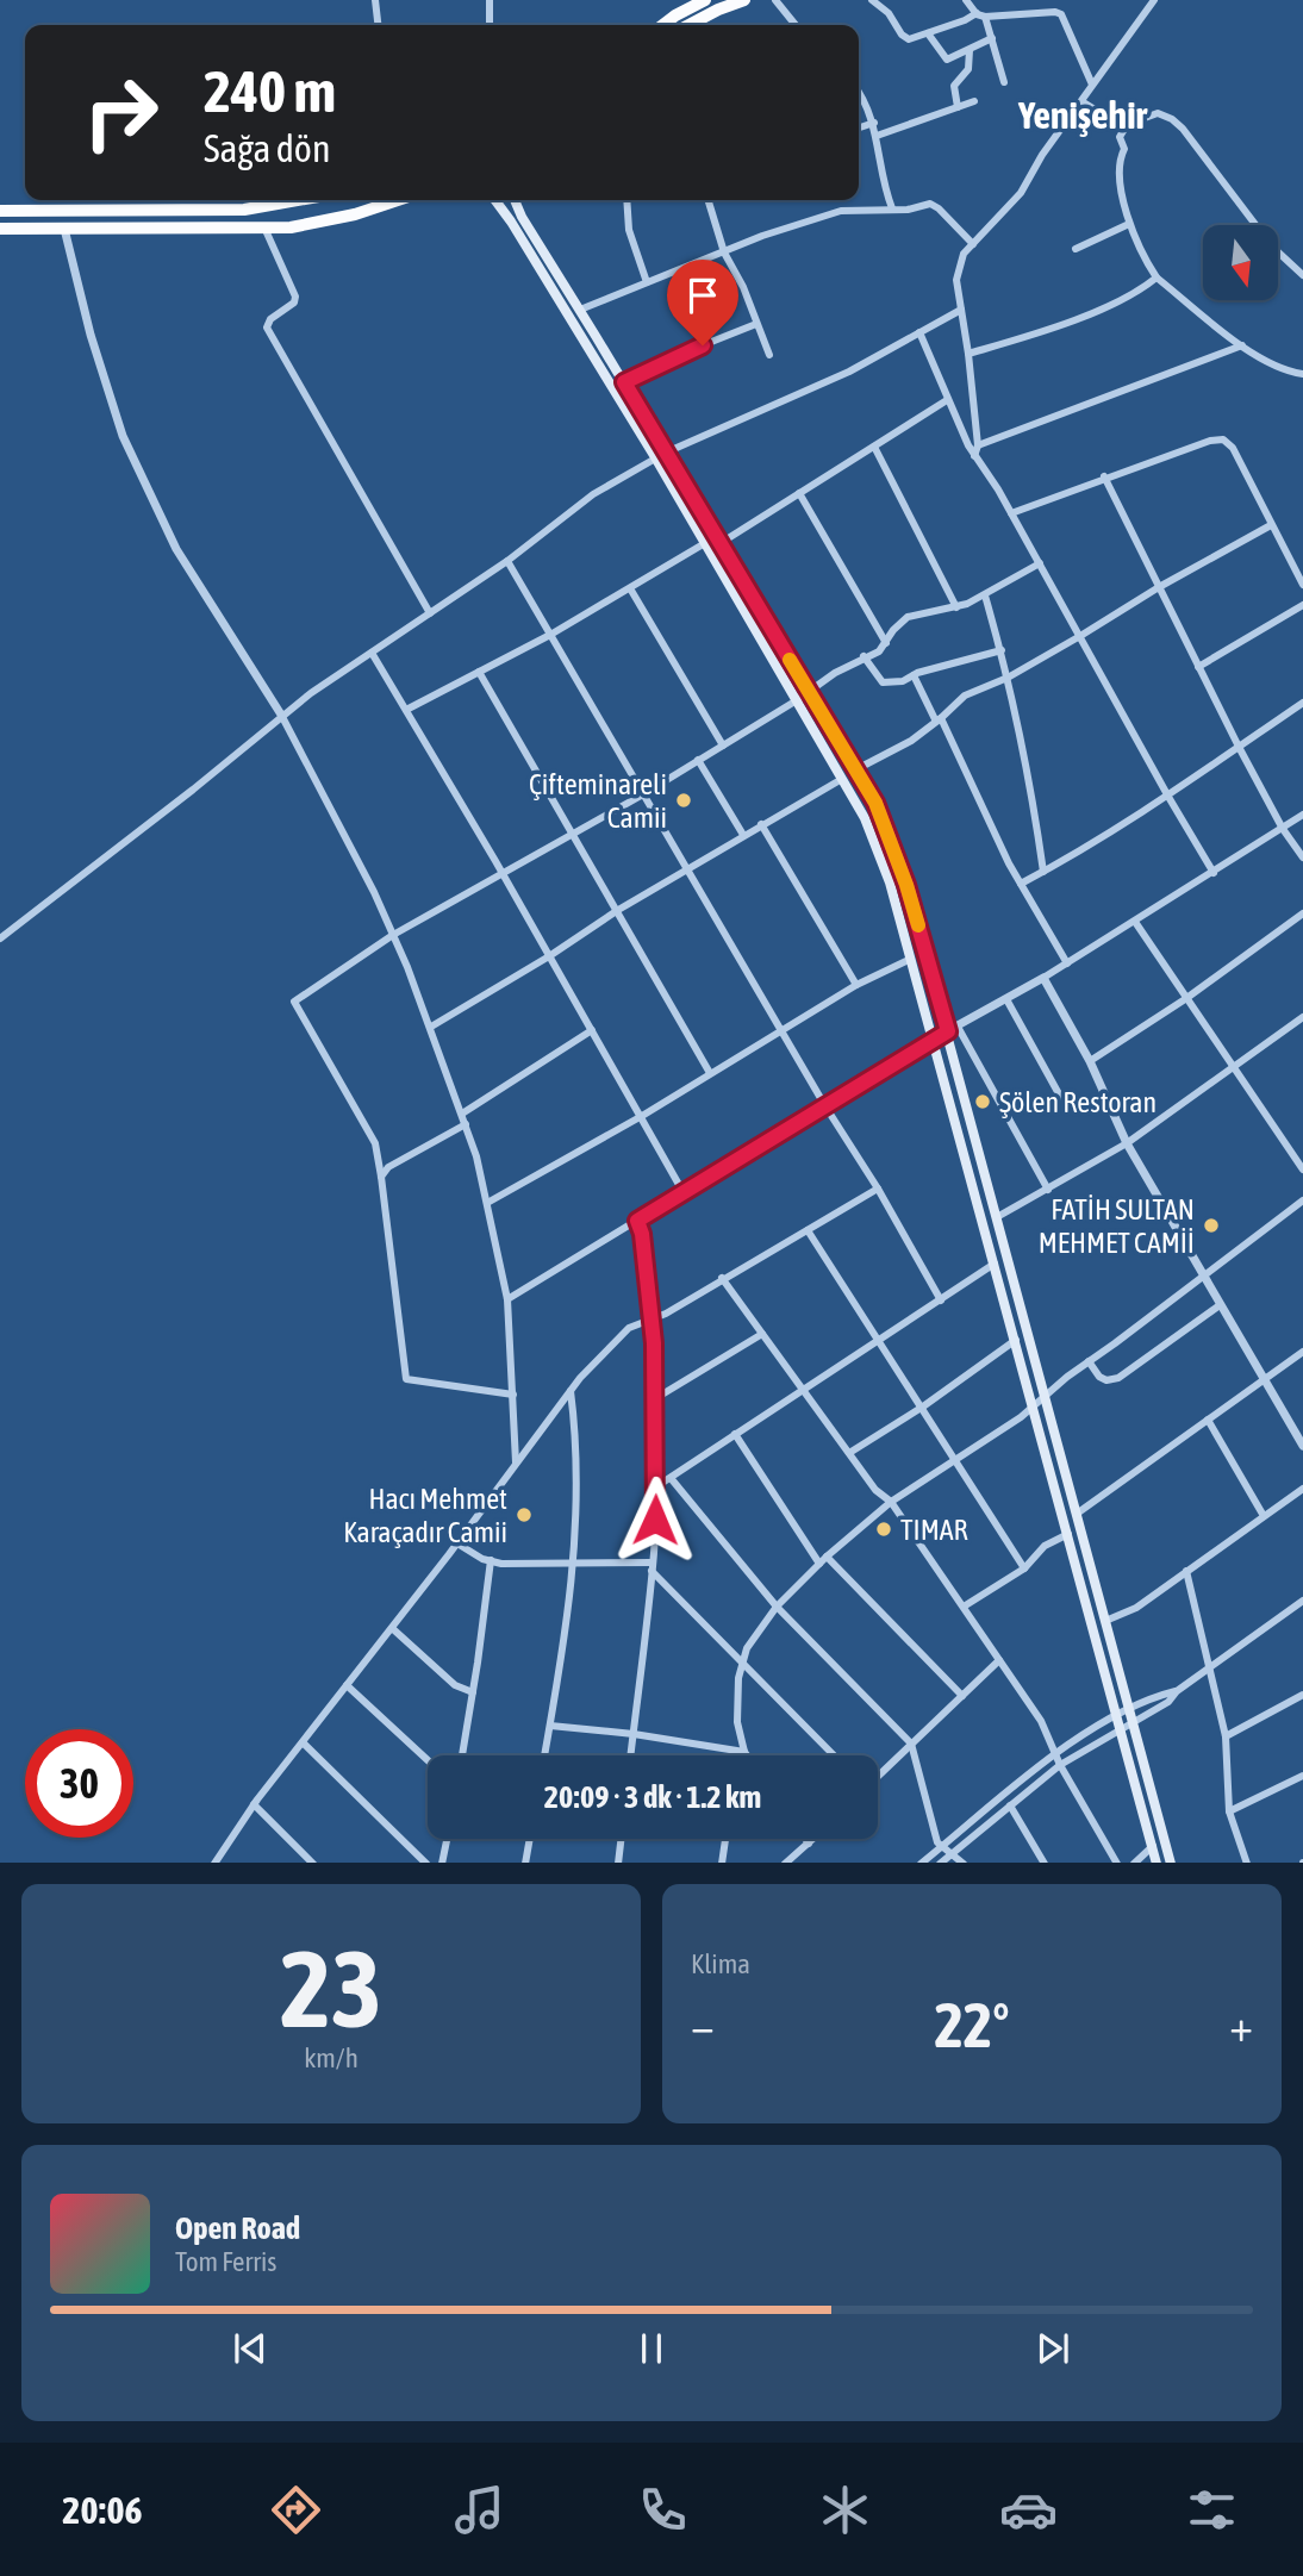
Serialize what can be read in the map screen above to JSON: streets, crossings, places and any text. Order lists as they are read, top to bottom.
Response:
{
  "districts": ["Yenişehir"],
  "places": [
    "Çifteminareli Camii",
    "Şölen Restoran",
    "FATİH SULTAN MEHMET CAMİİ",
    "Hacı Mehmet Karaçadır Camii",
    "TIMAR"
  ],
  "north": "bottom",
  "page": {
    "turn": ["240 m", "Sağa dön"],
    "limit": "30",
    "trip": "20:09 · 3 dk · 1.2 km",
    "tile": [
      ["23", "km/h"],
      "Klima"
    ],
    "heat": ["−", "22°", "+"],
    "song": ["Open Road", "Tom Ferris"],
    "tabs": "20:06"
  }
}
